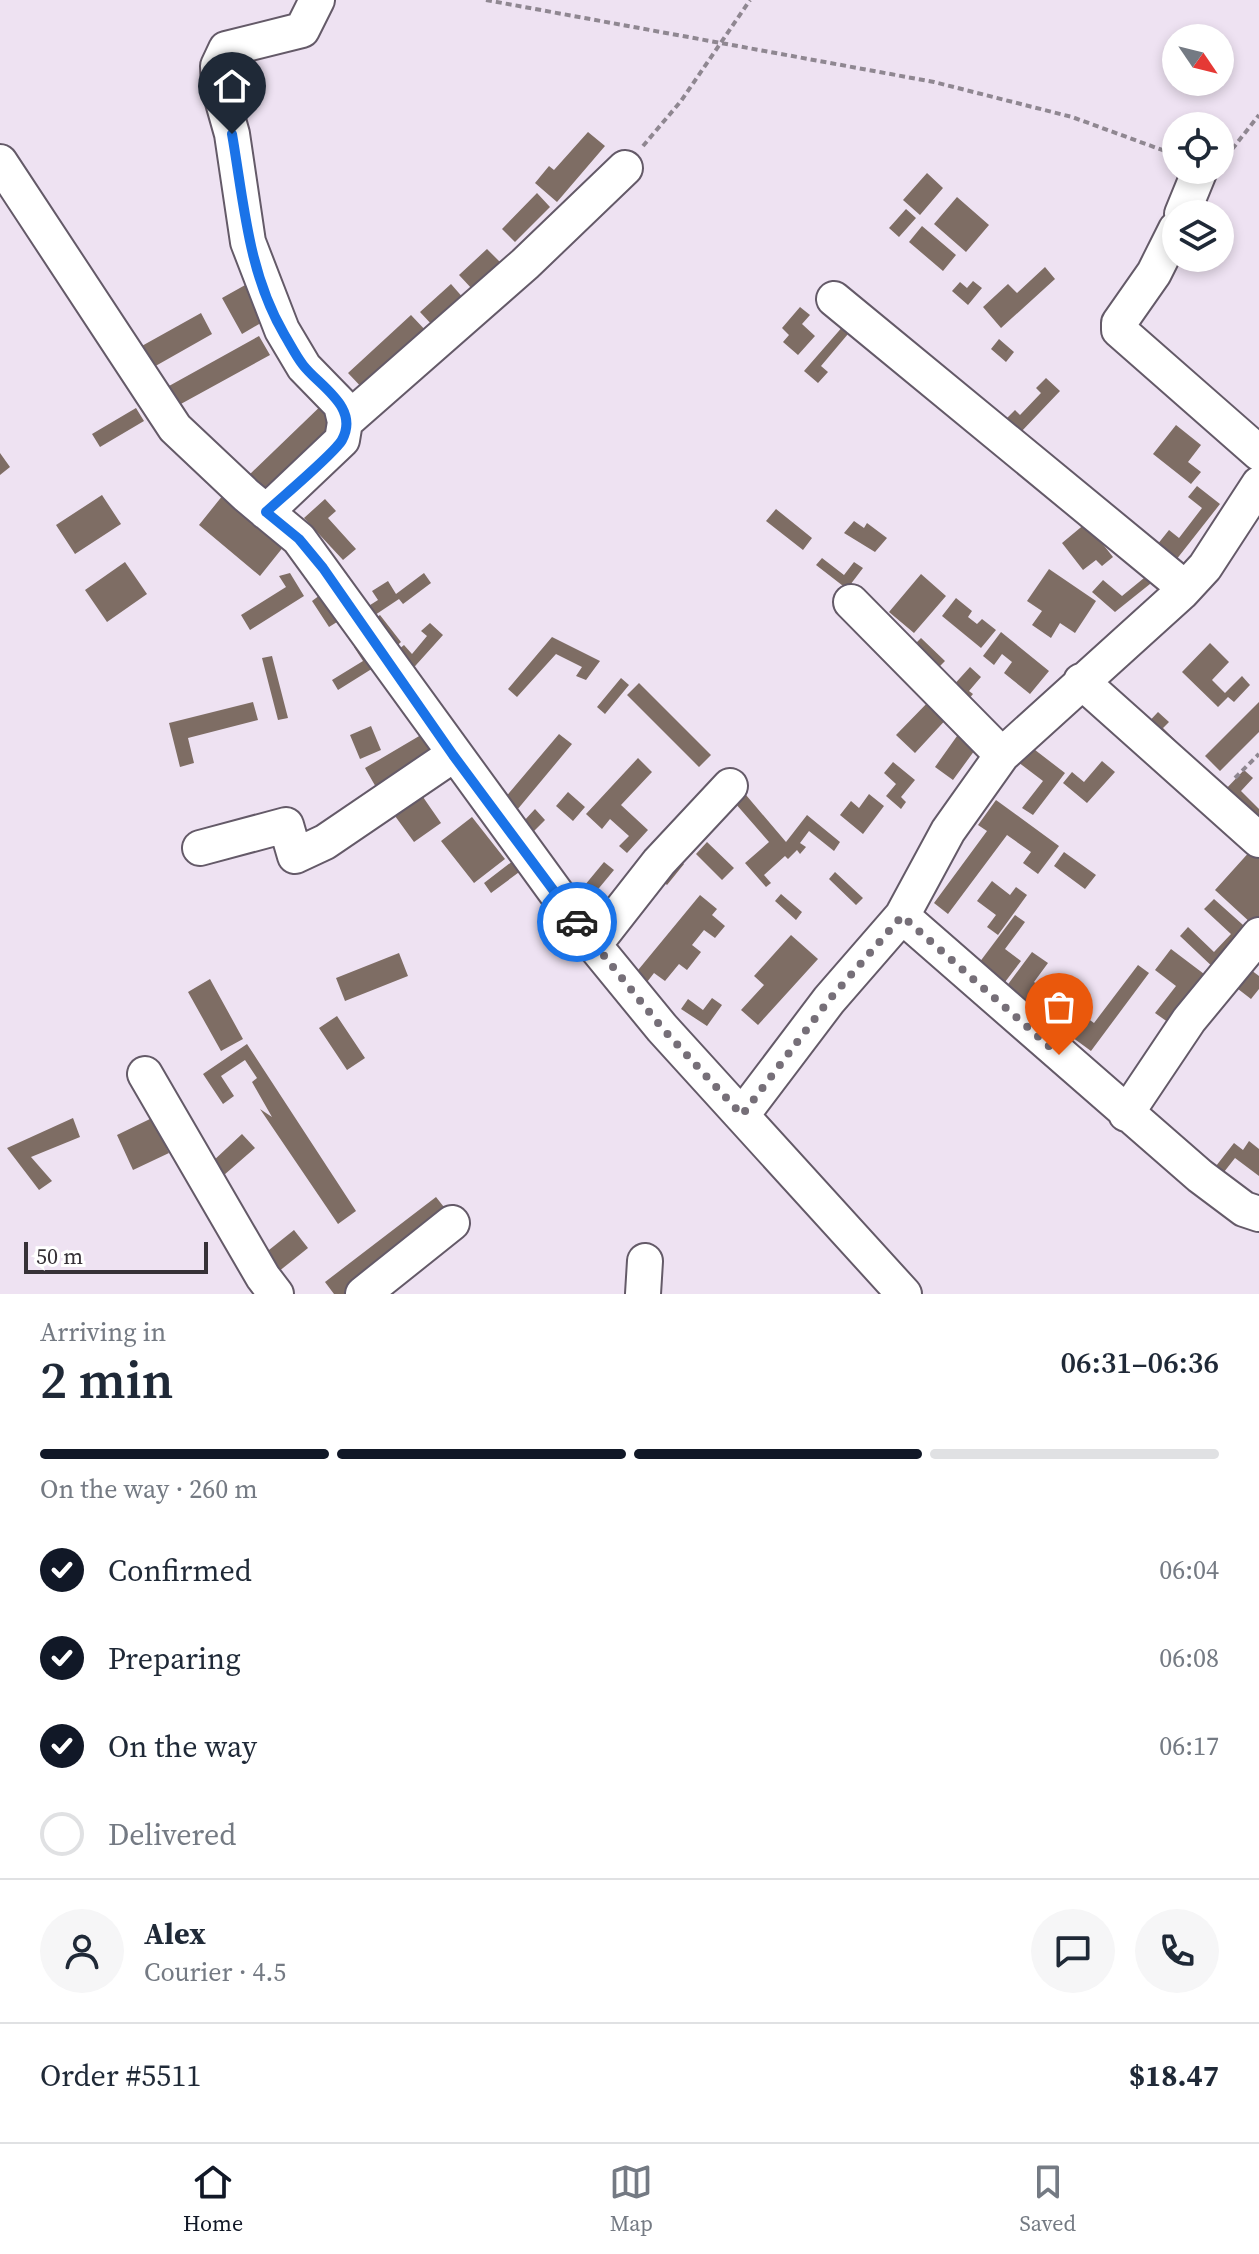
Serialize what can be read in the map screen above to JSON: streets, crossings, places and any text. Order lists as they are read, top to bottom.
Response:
{
  "scale_bar": "50 m",
  "north": "bottom right",
  "page": {
    "scale": "50 m",
    "heading": ["2 min", "Arriving in", "06:31–06:36"],
    "panel": [
      "Alex",
      "Courier · 4.5",
      "Order #5511",
      "$18.47"
    ],
    "bar": "On the way · 260 m",
    "list": [
      ["Confirmed", "06:04"],
      ["Preparing", "06:08"],
      ["On the way", "06:17"],
      "Delivered"
    ],
    "tabs": ["Home", "Map", "Saved"]
  }
}
